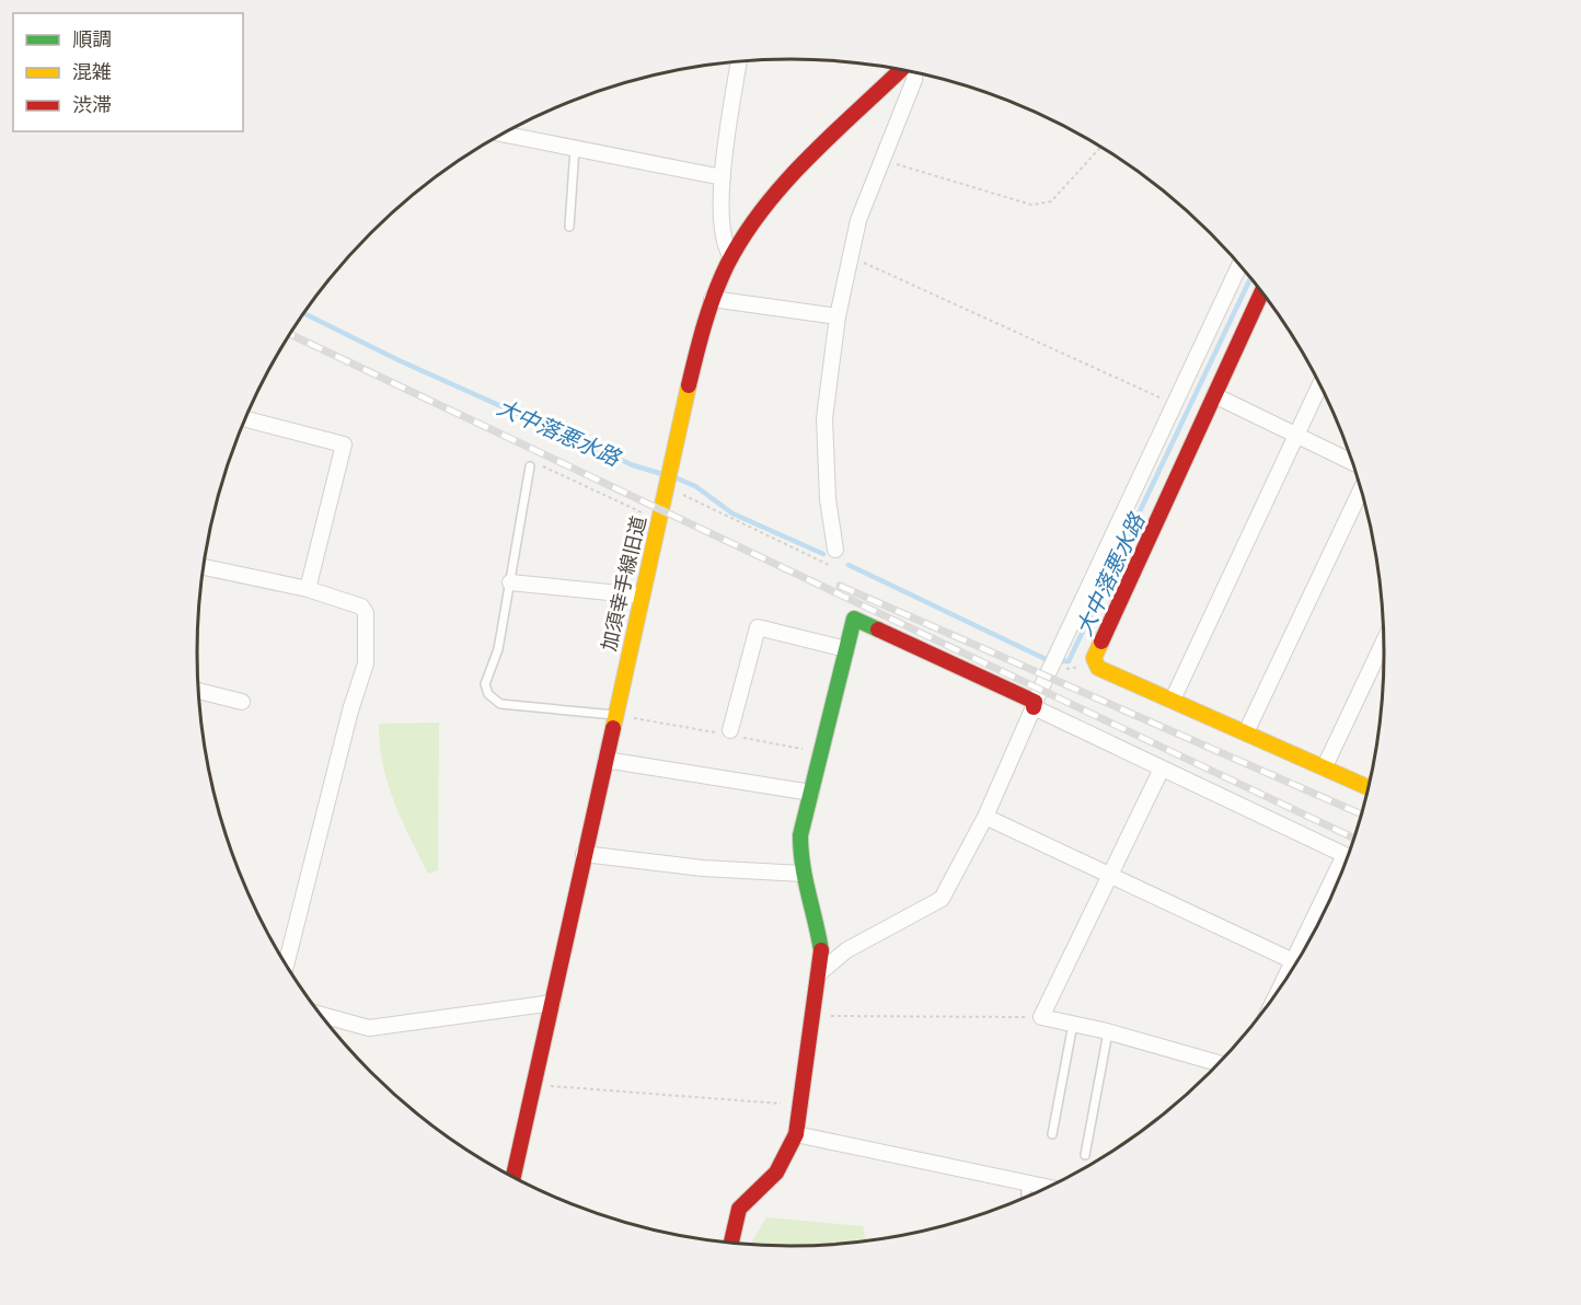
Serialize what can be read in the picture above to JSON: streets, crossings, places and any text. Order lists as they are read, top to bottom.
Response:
{
  "streets": {
    "street": ["加須幸手線旧道"]
  },
  "water": ["大中落悪水路"],
  "legend": ["順調", "混雑", "渋滞"]
}
